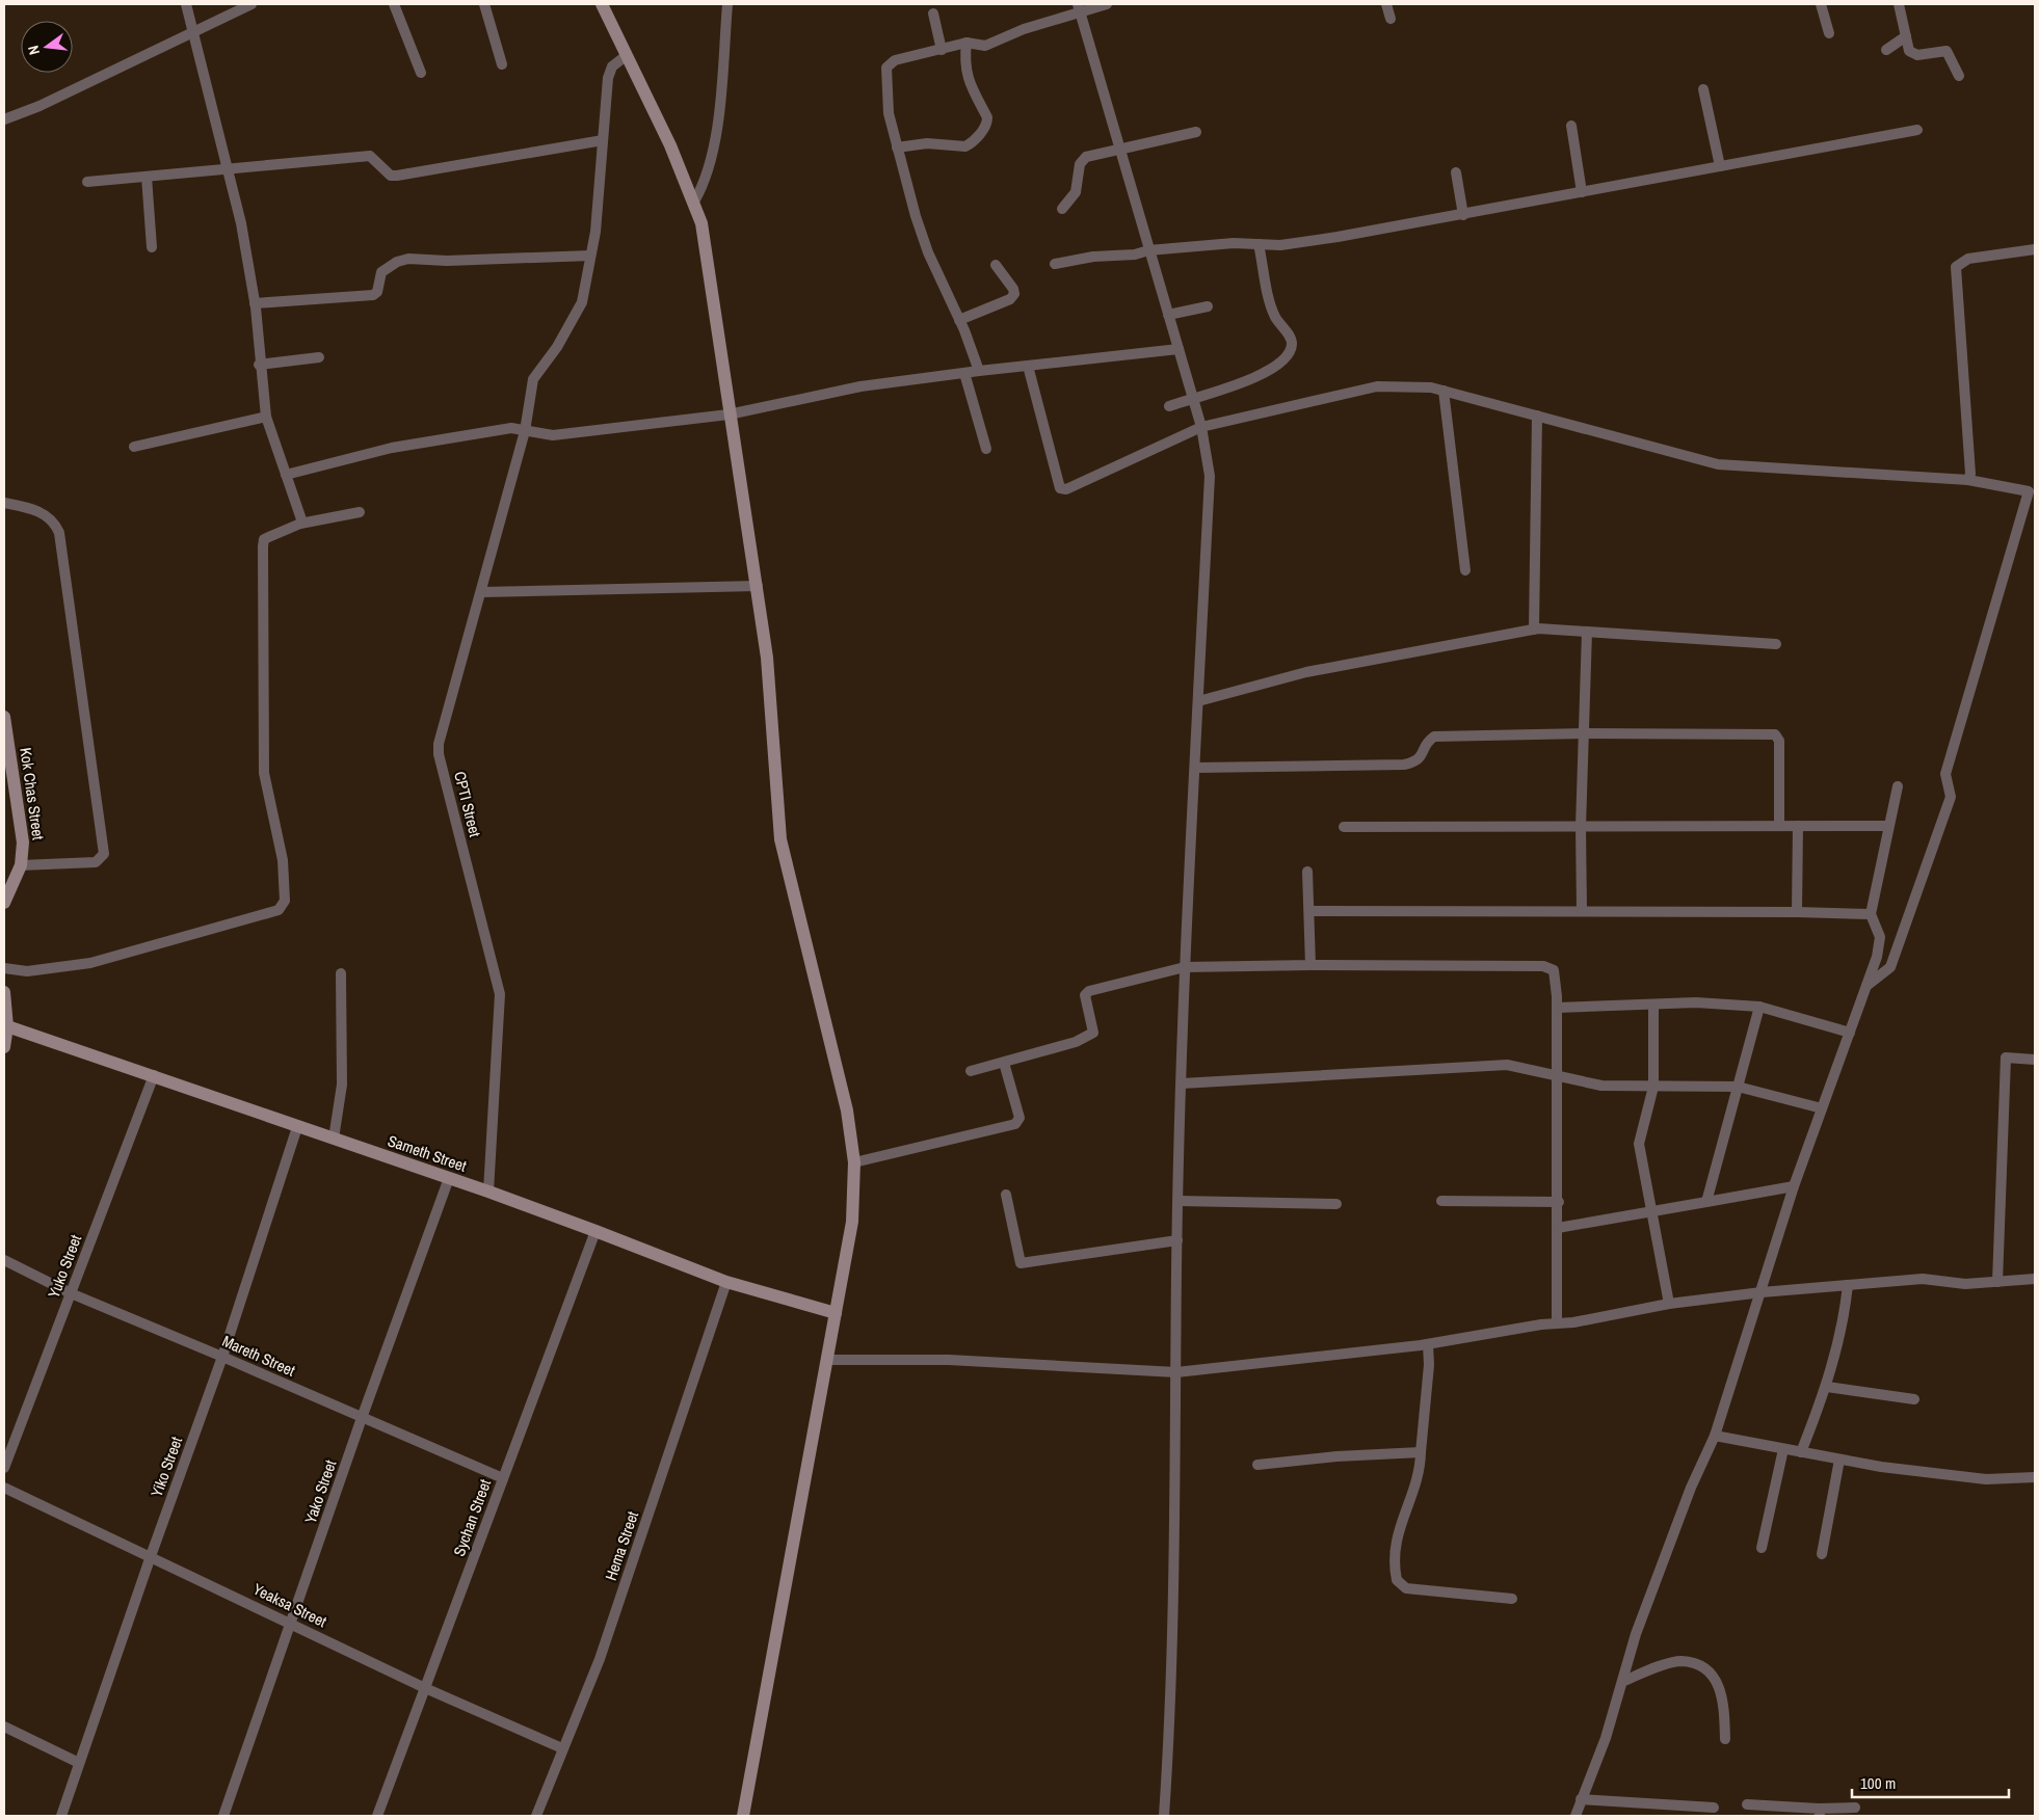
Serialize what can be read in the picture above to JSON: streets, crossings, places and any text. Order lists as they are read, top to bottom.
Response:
{
  "streets": {
    "street": [
      "Kok Chas Street",
      "CPTI Street",
      "Sameth Street",
      "Yuko Street",
      "Mareth Street",
      "Yiko Street",
      "Yako Street",
      "Sychan Street",
      "Hema Street",
      "Yeaksa Street"
    ]
  },
  "crossings": [
    ["CPTI Street", "Sameth Street"],
    ["Sameth Street", "Yuko Street"],
    ["Sameth Street", "Yiko Street"],
    ["Sameth Street", "Yako Street"],
    ["Sameth Street", "Sychan Street"],
    ["Sameth Street", "Hema Street"],
    ["Yuko Street", "Mareth Street"],
    ["Mareth Street", "Yiko Street"],
    ["Mareth Street", "Yako Street"],
    ["Mareth Street", "Sychan Street"],
    ["Yiko Street", "Yeaksa Street"],
    ["Yako Street", "Yeaksa Street"],
    ["Sychan Street", "Yeaksa Street"],
    ["Hema Street", "Yeaksa Street"]
  ],
  "scale_bar": "100 m",
  "north": "left"
}
